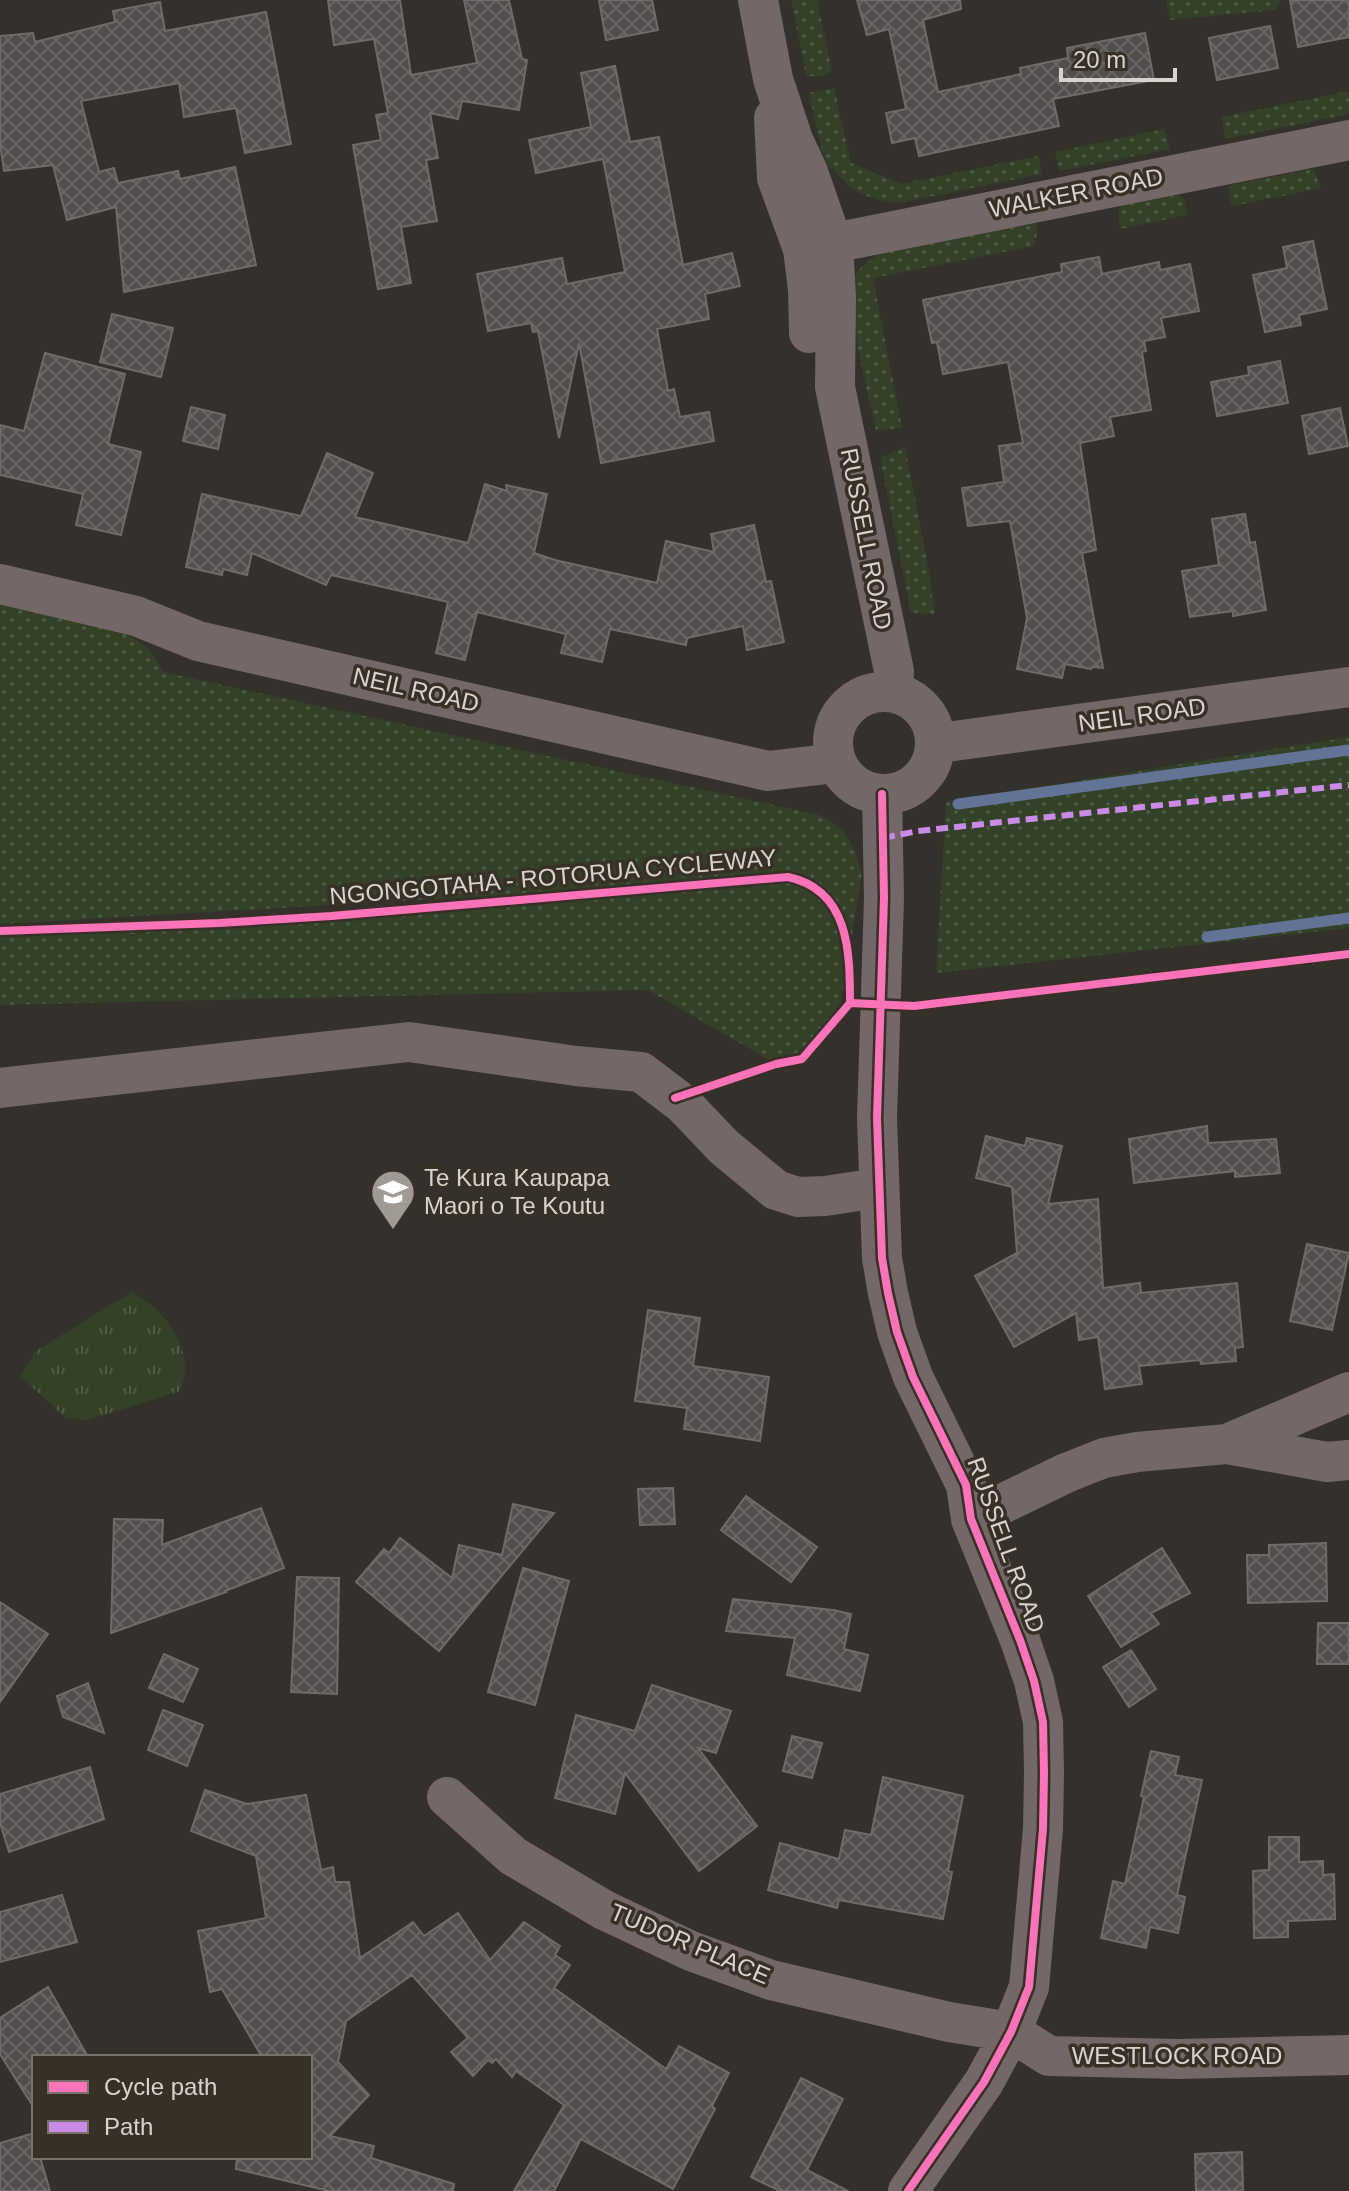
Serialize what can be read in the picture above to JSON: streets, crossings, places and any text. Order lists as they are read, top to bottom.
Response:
{
  "streets": {
    "street": [
      "WALKER ROAD",
      "RUSSELL ROAD",
      "NEIL ROAD",
      "TUDOR PLACE",
      "WESTLOCK ROAD"
    ],
    "cycle path": ["NGONGOTAHA - ROTORUA CYCLEWAY"]
  },
  "crossings": [
    ["WALKER ROAD", "RUSSELL ROAD"],
    ["RUSSELL ROAD", "NEIL ROAD"],
    ["RUSSELL ROAD", "TUDOR PLACE"],
    ["RUSSELL ROAD", "WESTLOCK ROAD"],
    ["TUDOR PLACE", "WESTLOCK ROAD"]
  ],
  "places": {
    "school or university": ["Te Kura Kaupapa Maori o Te Koutu"]
  },
  "legend": ["Cycle path", "Path"],
  "scale_bar": "20 m"
}
